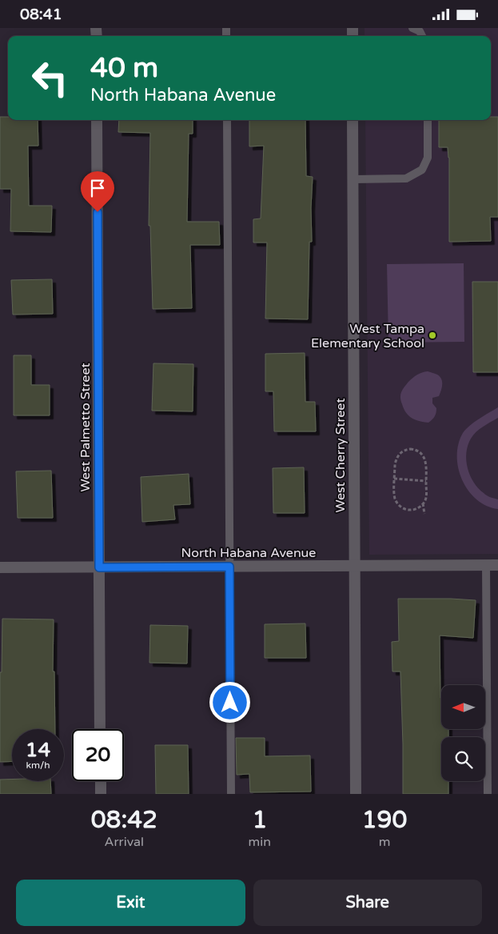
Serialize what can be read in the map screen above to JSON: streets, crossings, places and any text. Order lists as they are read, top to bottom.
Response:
{
  "streets": {
    "street": ["West Palmetto Street", "West Cherry Street", "North Habana Avenue"]
  },
  "crossings": [
    ["West Palmetto Street", "North Habana Avenue"],
    ["West Cherry Street", "North Habana Avenue"]
  ],
  "places": ["West Tampa Elementary School"],
  "north": "left",
  "page": {
    "status": "08:41",
    "turn": ["40 m", "North Habana Avenue"],
    "speed": "14 km/h",
    "limit": "20",
    "eta": [
      "08:42",
      "Arrival",
      "1",
      "min",
      "190",
      "m"
    ],
    "buttons": ["Exit", "Share"]
  }
}
